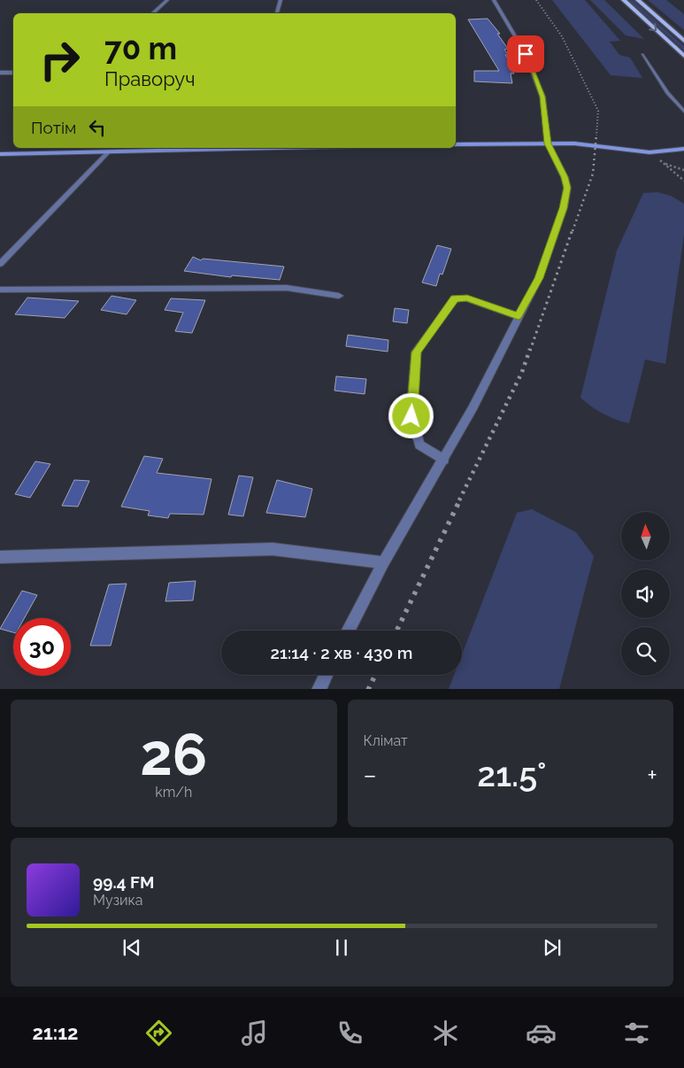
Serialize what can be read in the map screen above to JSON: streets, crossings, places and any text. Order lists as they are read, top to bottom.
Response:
{
  "north": "top",
  "page": {
    "turn": ["70 m", "Праворуч"],
    "then": "Потім",
    "limit": "30",
    "trip": "21:14 · 2 хв · 430 m",
    "tile": [
      ["26", "km/h"],
      "Клімат"
    ],
    "heat": ["−", "21.5°", "+"],
    "song": ["99.4 FM", "Музика"],
    "tabs": "21:12"
  }
}
